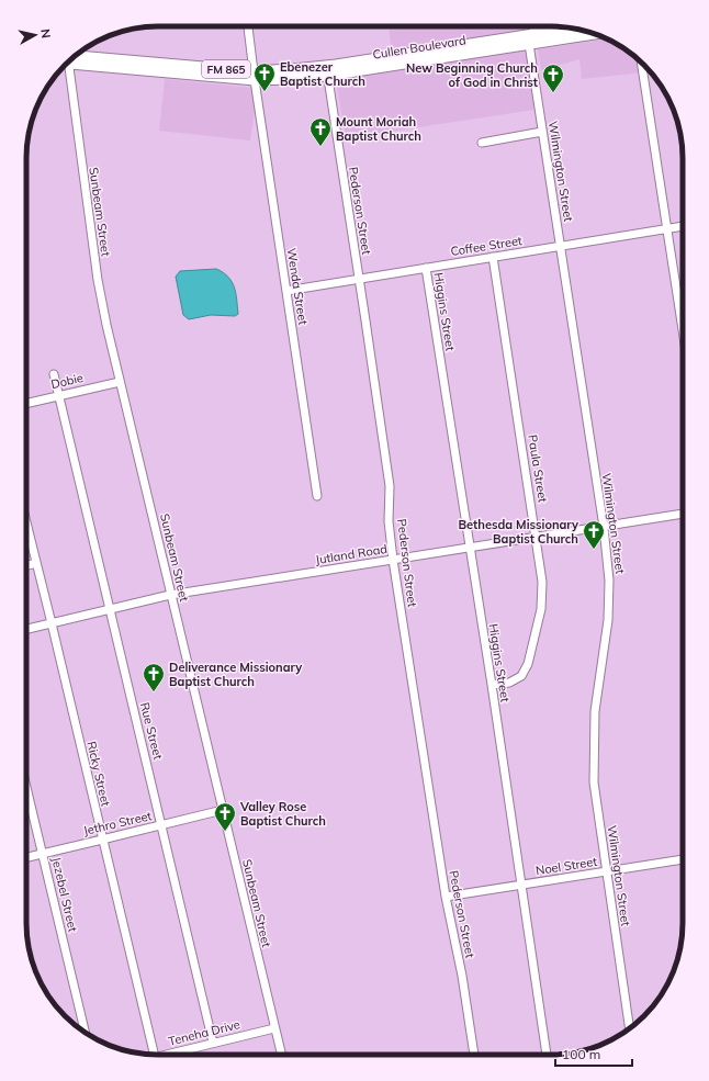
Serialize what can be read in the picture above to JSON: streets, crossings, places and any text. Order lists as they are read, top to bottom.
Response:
{
  "streets": {
    "main road": ["Cullen Boulevard", "FM 865"],
    "street": [
      "Wilmington Street",
      "Pederson Street",
      "Sunbeam Street",
      "Coffee Street",
      "Wenda Street",
      "Higgins Street",
      "Dobie",
      "Paula Street",
      "Jutland Road",
      "Rue Street",
      "Ricky Street",
      "Jethro Street",
      "Noel Street",
      "Jezebel Street",
      "Teneha Drive"
    ]
  },
  "crossings": [
    ["Cullen Boulevard", "Wilmington Street"],
    ["Cullen Boulevard", "Pederson Street"],
    ["Cullen Boulevard", "Wenda Street"],
    ["Wilmington Street", "Coffee Street"],
    ["Wilmington Street", "Jutland Road"],
    ["Wilmington Street", "Noel Street"],
    ["Pederson Street", "Coffee Street"],
    ["Pederson Street", "Jutland Road"],
    ["Pederson Street", "Noel Street"],
    ["Sunbeam Street", "Dobie"],
    ["Sunbeam Street", "Jutland Road"],
    ["Sunbeam Street", "Jethro Street"],
    ["Sunbeam Street", "Teneha Drive"],
    ["Coffee Street", "Wenda Street"],
    ["Coffee Street", "Higgins Street"],
    ["Coffee Street", "Paula Street"],
    ["Higgins Street", "Paula Street"],
    ["Higgins Street", "Jutland Road"],
    ["Higgins Street", "Noel Street"],
    ["Dobie", "Rue Street"],
    ["Paula Street", "Jutland Road"],
    ["Jutland Road", "Rue Street"],
    ["Jutland Road", "Ricky Street"],
    ["Rue Street", "Jethro Street"],
    ["Rue Street", "Teneha Drive"],
    ["Ricky Street", "Jethro Street"],
    ["Jethro Street", "Jezebel Street"]
  ],
  "places": {
    "church": [
      "Ebenezer Baptist Church",
      "New Beginning Church of God in Christ",
      "Mount Moriah Baptist Church",
      "Bethesda Missionary Baptist Church",
      "Deliverance Missionary Baptist Church",
      "Valley Rose Baptist Church"
    ]
  },
  "scale_bar": "100 m",
  "north": "right"
}
